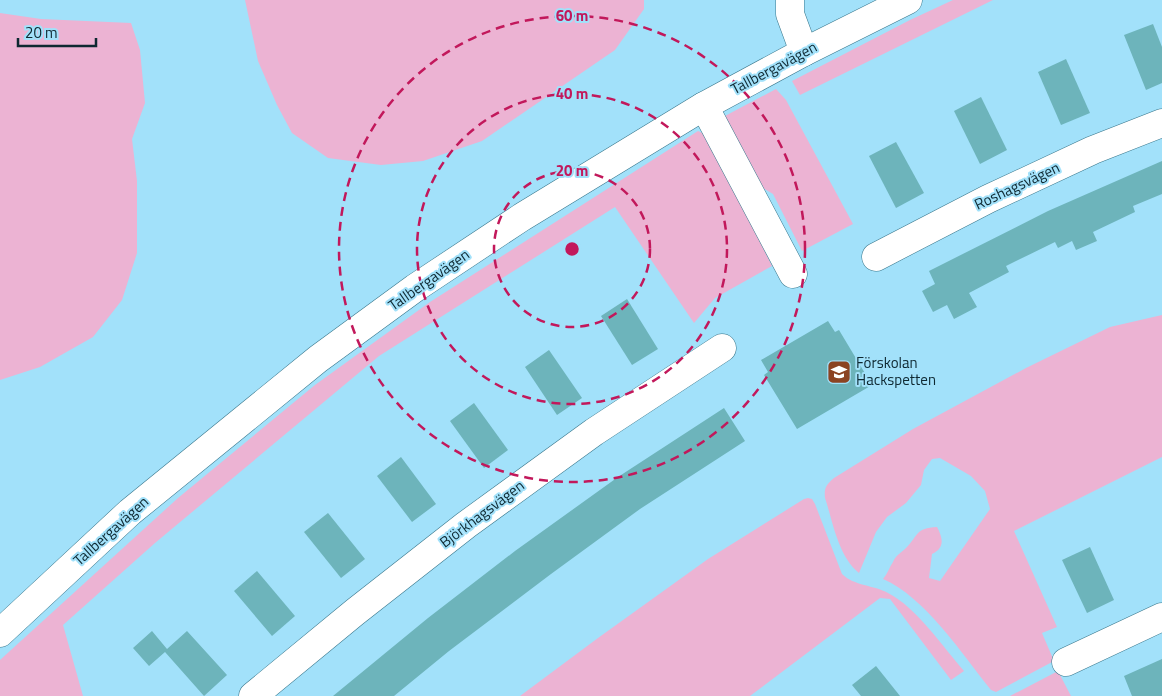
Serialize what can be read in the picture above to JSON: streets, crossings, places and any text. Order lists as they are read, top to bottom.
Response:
{
  "streets": {
    "street": ["Tallbergavägen", "Roshagsvägen", "Björkhagsvägen"]
  },
  "places": {
    "school or university": ["Förskolan Hackspetten"]
  },
  "scale_bar": "20 m",
  "rings": ["60 m", "40 m", "20 m"]
}
